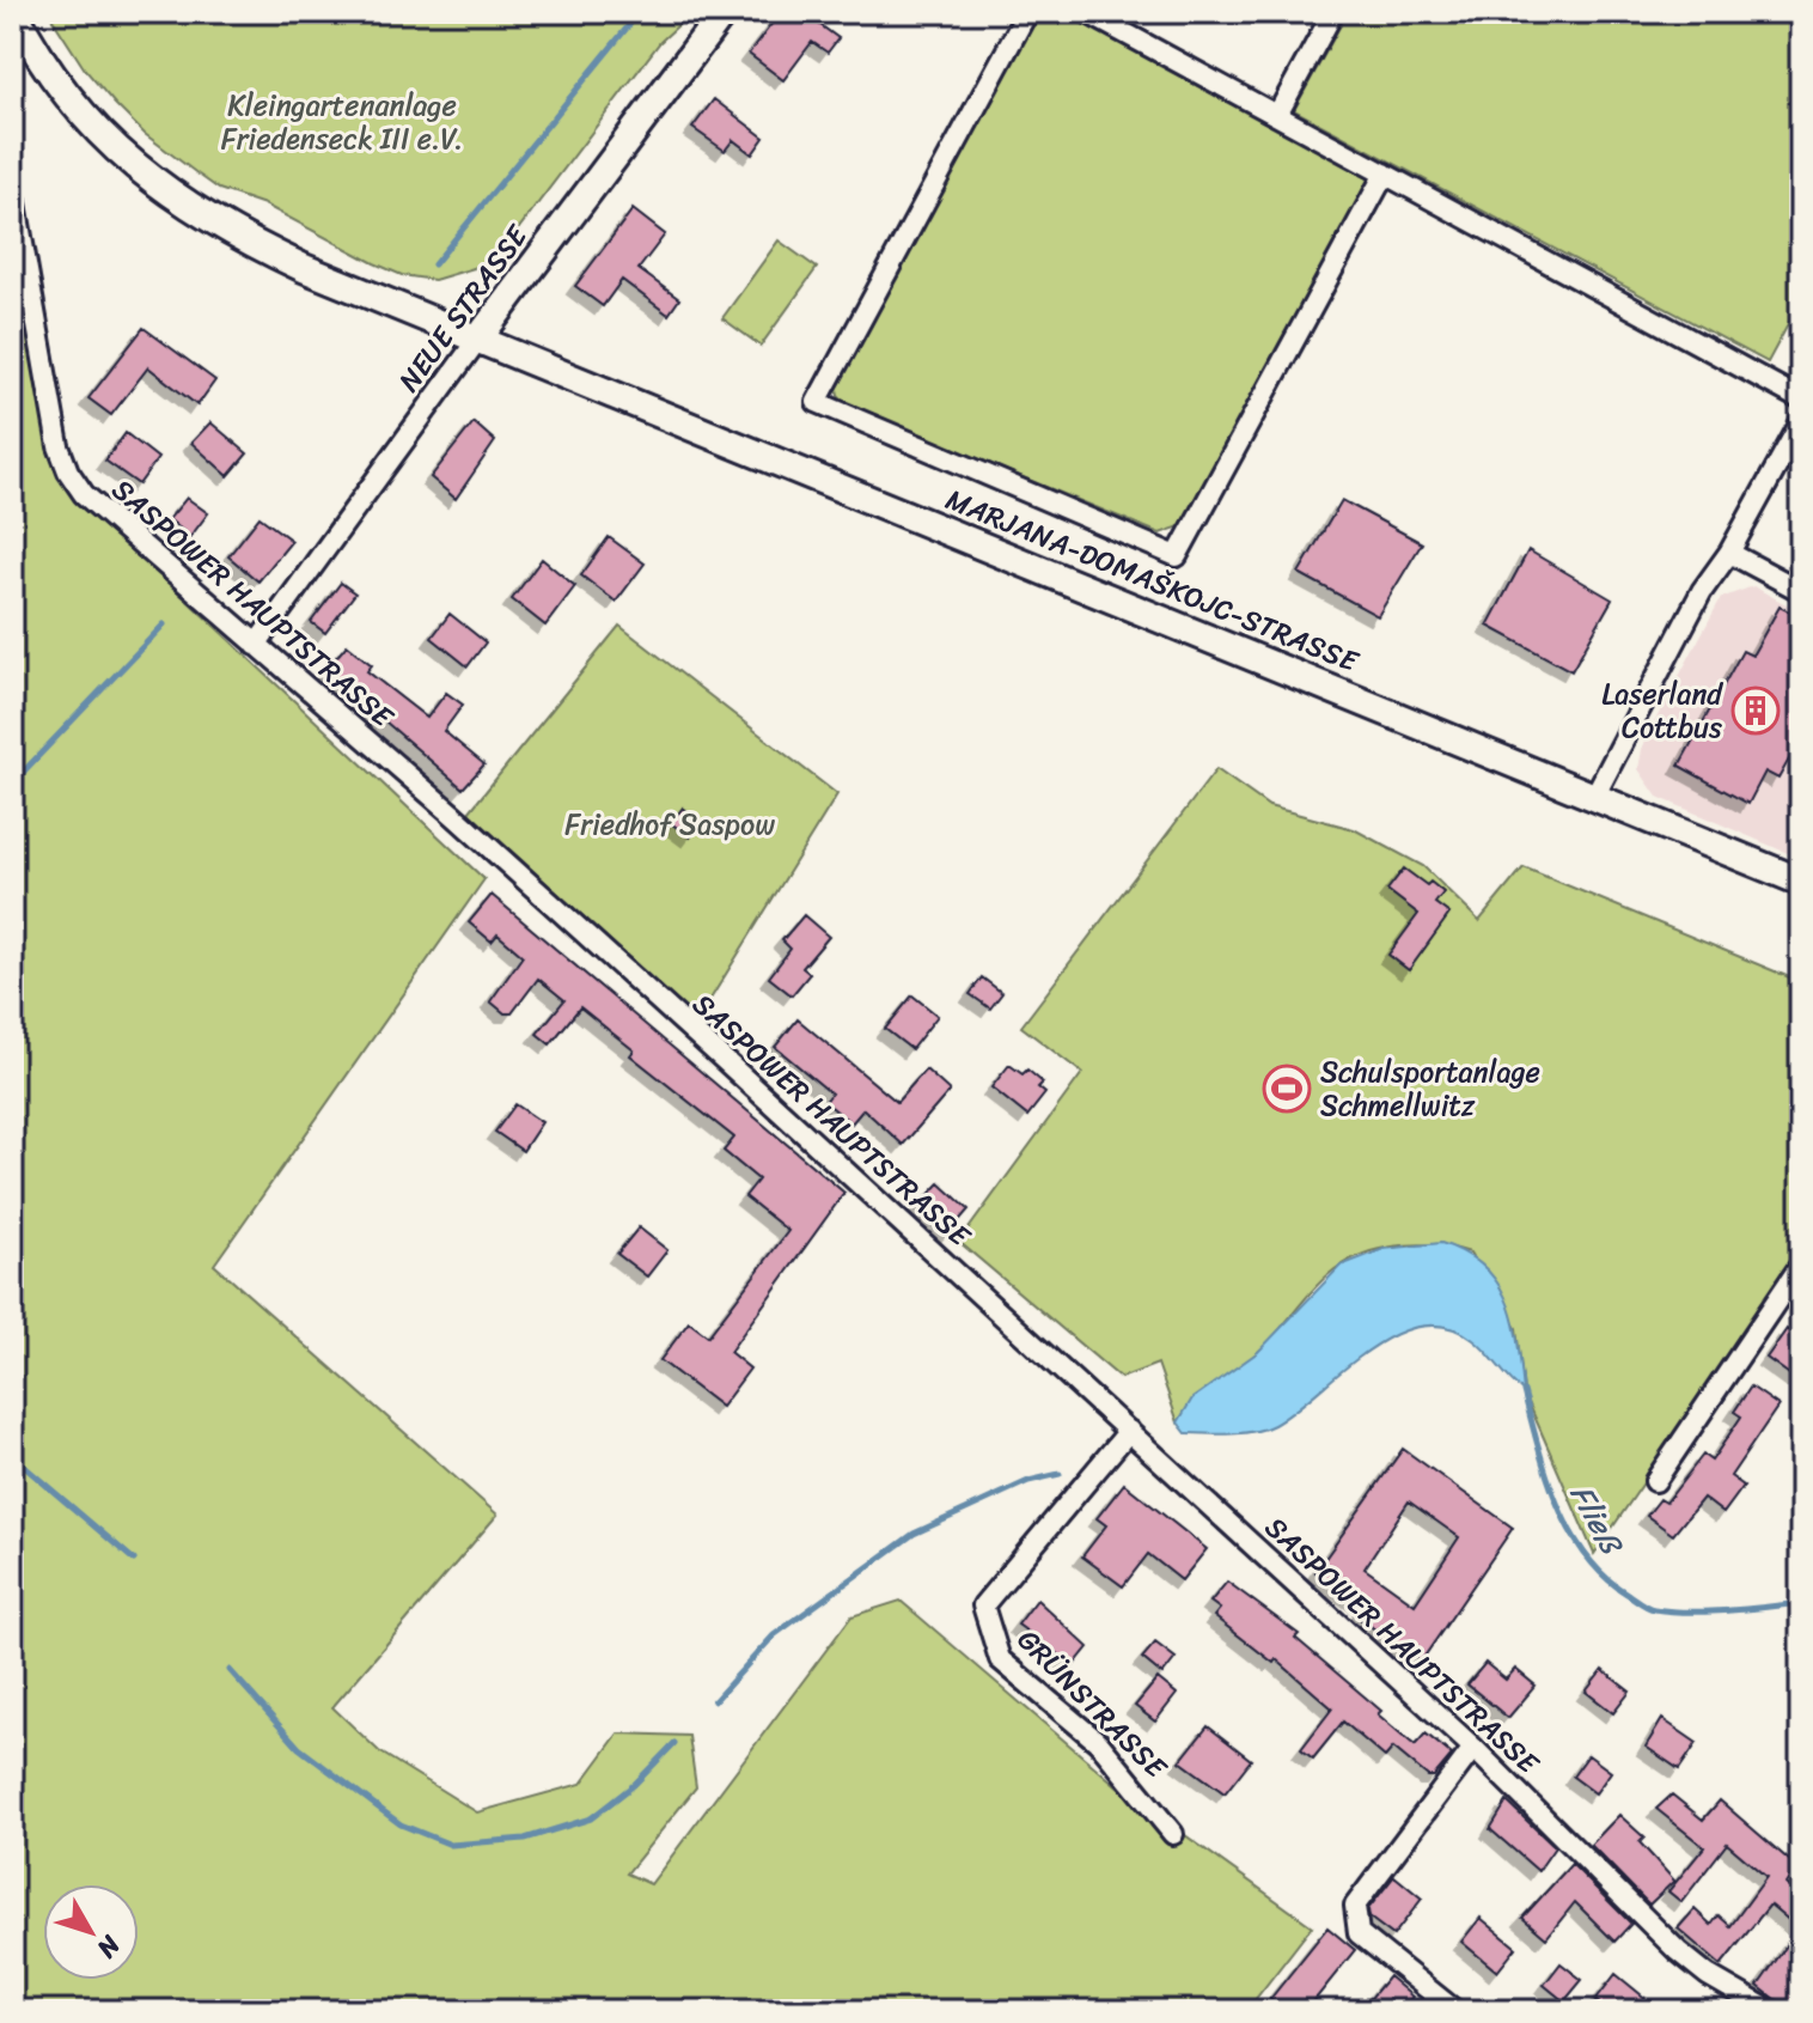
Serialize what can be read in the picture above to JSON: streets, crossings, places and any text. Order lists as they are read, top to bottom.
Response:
{
  "streets": {
    "street": [
      "NEUE STRASSE",
      "MARJANA-DOMAŠKOJC-STRASSE",
      "SASPOWER HAUPTSTRASSE",
      "GRÜNSTRASSE"
    ]
  },
  "crossings": [
    ["NEUE STRASSE", "MARJANA-DOMAŠKOJC-STRASSE"],
    ["NEUE STRASSE", "SASPOWER HAUPTSTRASSE"],
    ["SASPOWER HAUPTSTRASSE", "GRÜNSTRASSE"]
  ],
  "water": ["Fließ"],
  "parks": ["Kleingartenanlage Friedenseck III e.V.", "Friedhof Saspow"],
  "places": {
    "building": ["Laserland Cottbus"],
    "sports": ["Schulsportanlage Schmellwitz"]
  },
  "north": "bottom right"
}
